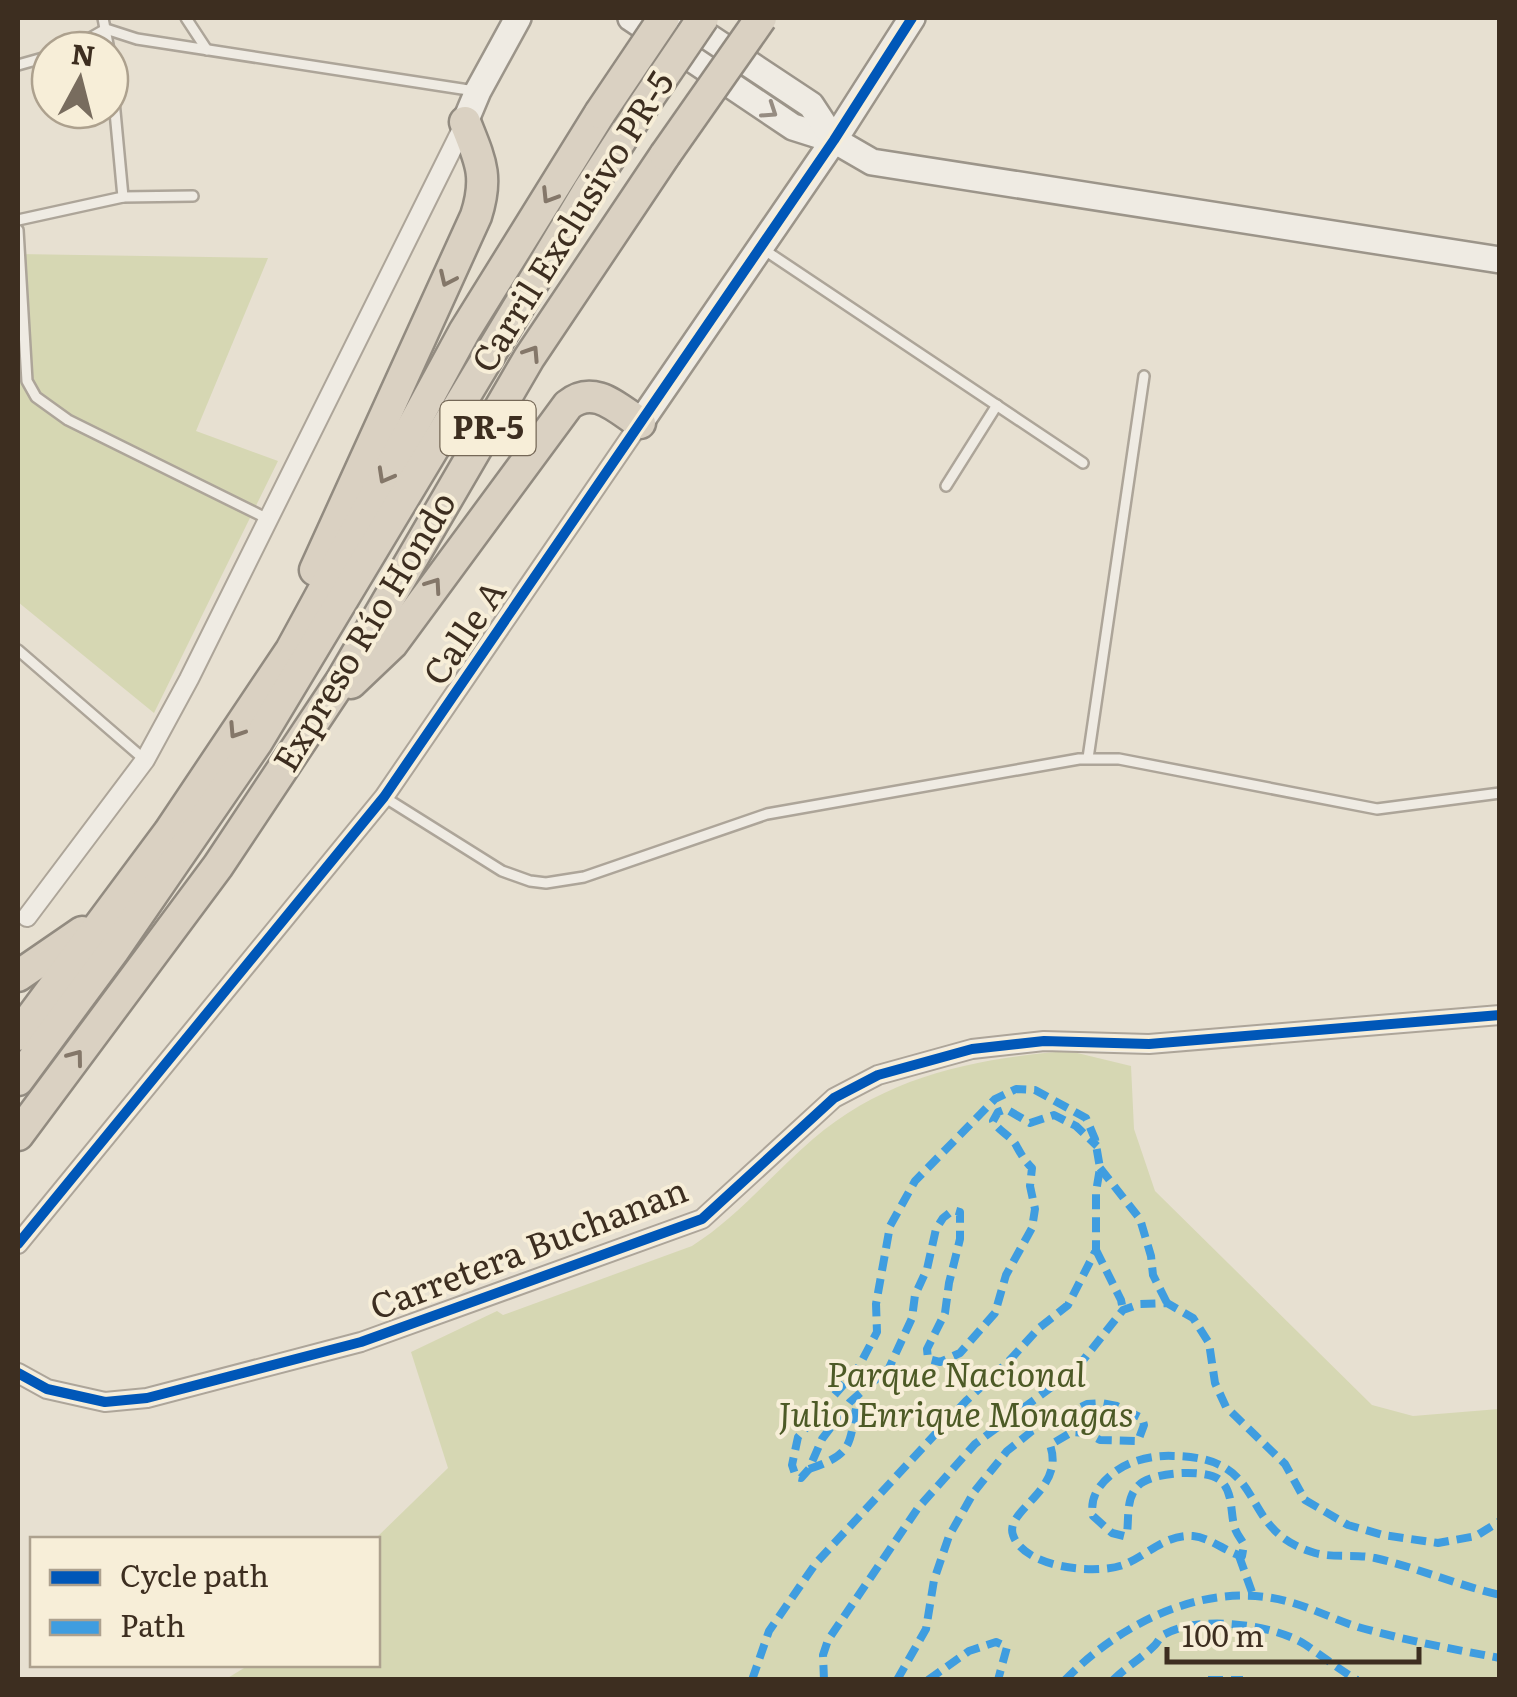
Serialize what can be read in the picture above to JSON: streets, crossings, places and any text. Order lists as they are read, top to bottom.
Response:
{
  "streets": {
    "highway": ["Carril Exclusivo PR-5", "PR-5", "Expreso Río Hondo"],
    "street": ["Calle A", "Carretera Buchanan"]
  },
  "parks": ["Parque Nacional Julio Enrique Monagas"],
  "legend": ["Cycle path", "Path"],
  "scale_bar": "100 m",
  "north": "top"
}
